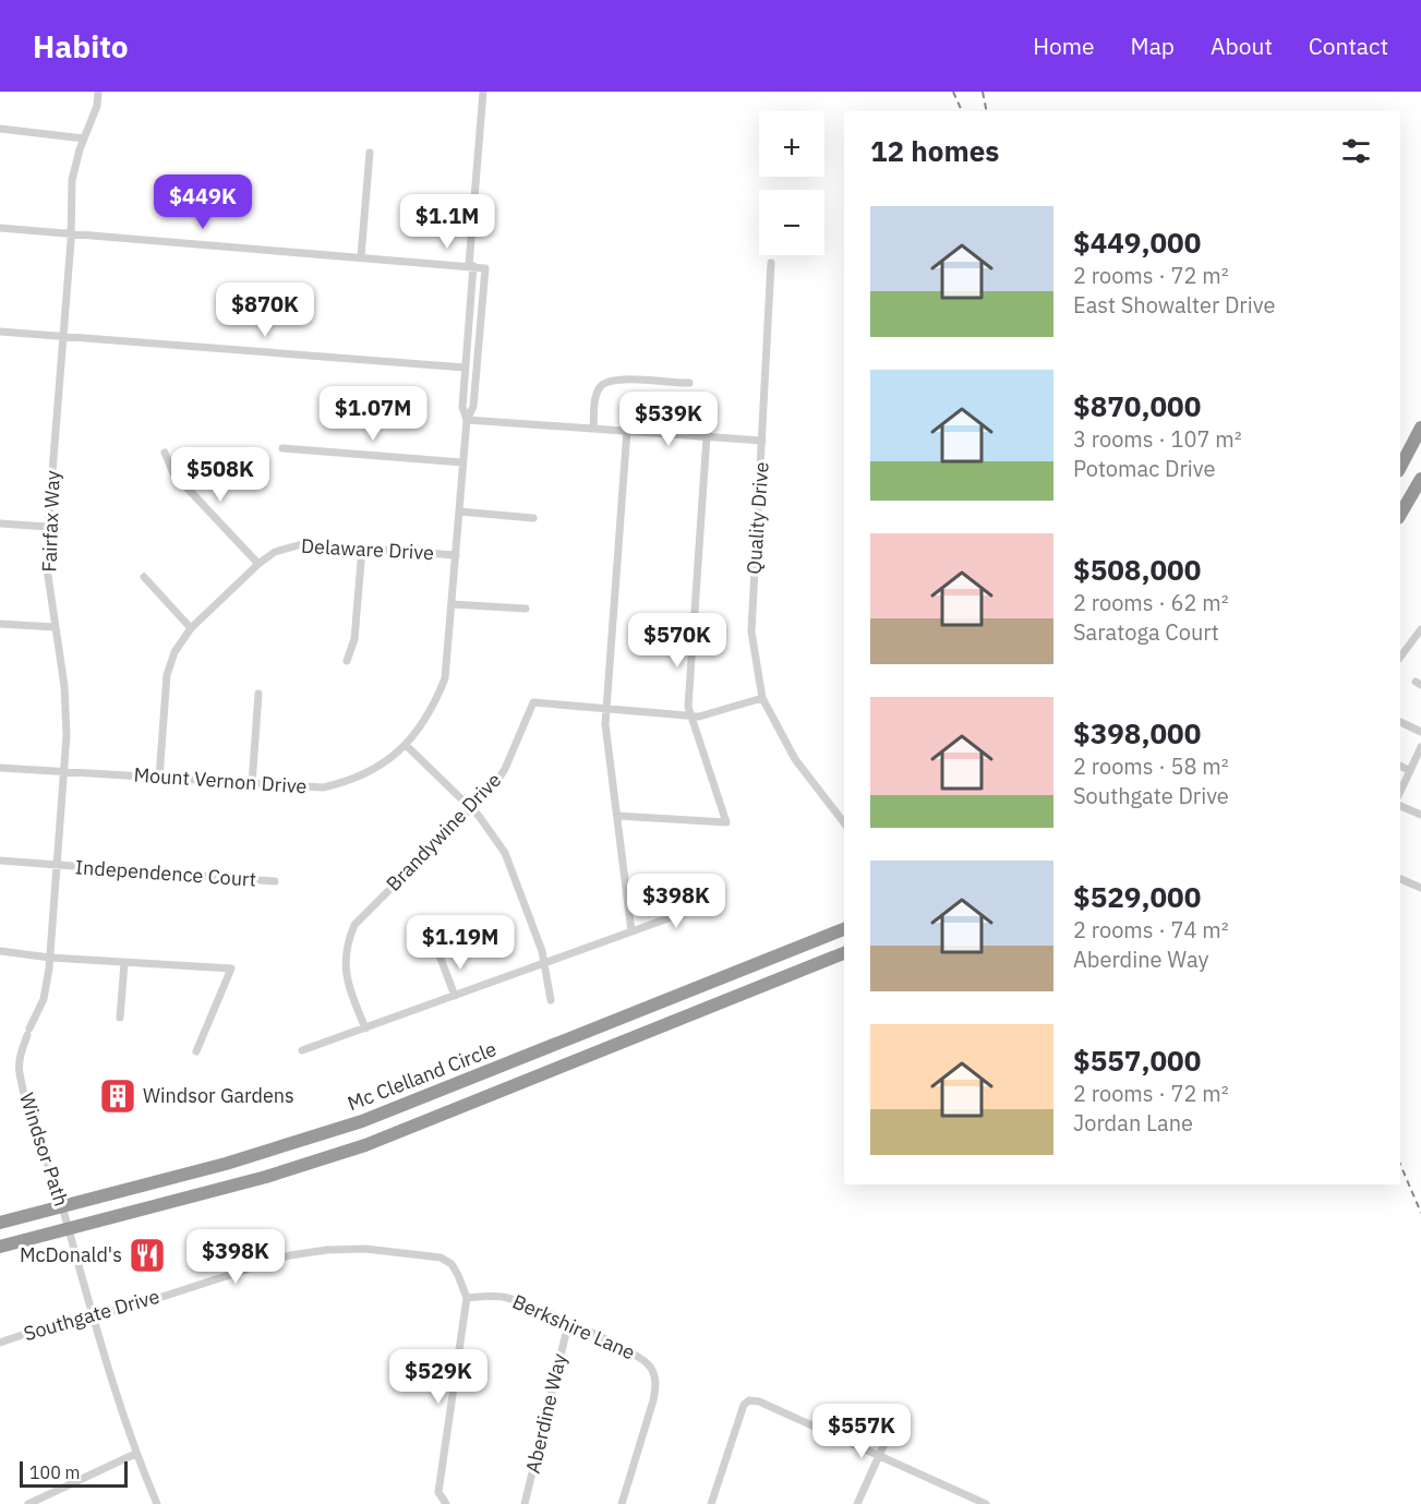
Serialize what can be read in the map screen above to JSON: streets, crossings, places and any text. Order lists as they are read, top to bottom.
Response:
{
  "streets": {
    "highway": ["Mc Clelland Circle"],
    "street": [
      "Quality Drive",
      "Fairfax Way",
      "Delaware Drive",
      "Mount Vernon Drive",
      "Brandywine Drive",
      "Independence Court",
      "Windsor Path",
      "Southgate Drive",
      "Berkshire Lane",
      "Aberdine Way"
    ]
  },
  "crossings": [
    ["Quality Drive", "Brandywine Drive"],
    ["Fairfax Way", "Mount Vernon Drive"],
    ["Fairfax Way", "Independence Court"],
    ["Fairfax Way", "Windsor Path"],
    ["Delaware Drive", "Mount Vernon Drive"],
    ["Mc Clelland Circle", "Windsor Path"],
    ["Windsor Path", "Southgate Drive"],
    ["Southgate Drive", "Berkshire Lane"],
    ["Berkshire Lane", "Aberdine Way"]
  ],
  "places": {
    "building": ["Windsor Gardens"],
    "restaurant": ["McDonald's"]
  },
  "scale_bar": "100 m",
  "page": {
    "header": "Habito",
    "nav": [
      "Home",
      "Map",
      "About",
      "Contact"
    ],
    "map_buttons": ["+", "−"],
    "heading": "12 homes",
    "price": [
      "$449K",
      "$1.1M",
      "$870K",
      "$1.07M",
      "$539K",
      "$508K",
      "$570K",
      "$398K",
      "$1.19M",
      "$398K",
      "$529K",
      "$557K"
    ],
    "list": [
      {
        "name": "$449,000",
        "note": "2 rooms · 72 m² · East Showalter Drive"
      },
      {
        "name": "$870,000",
        "note": "3 rooms · 107 m² · Potomac Drive"
      },
      {
        "name": "$508,000",
        "note": "2 rooms · 62 m² · Saratoga Court"
      },
      {
        "name": "$398,000",
        "note": "2 rooms · 58 m² · Southgate Drive"
      },
      {
        "name": "$529,000",
        "note": "2 rooms · 74 m² · Aberdine Way"
      },
      {
        "name": "$557,000",
        "note": "2 rooms · 72 m² · Jordan Lane"
      }
    ],
    "scale": "100 m"
  }
}
